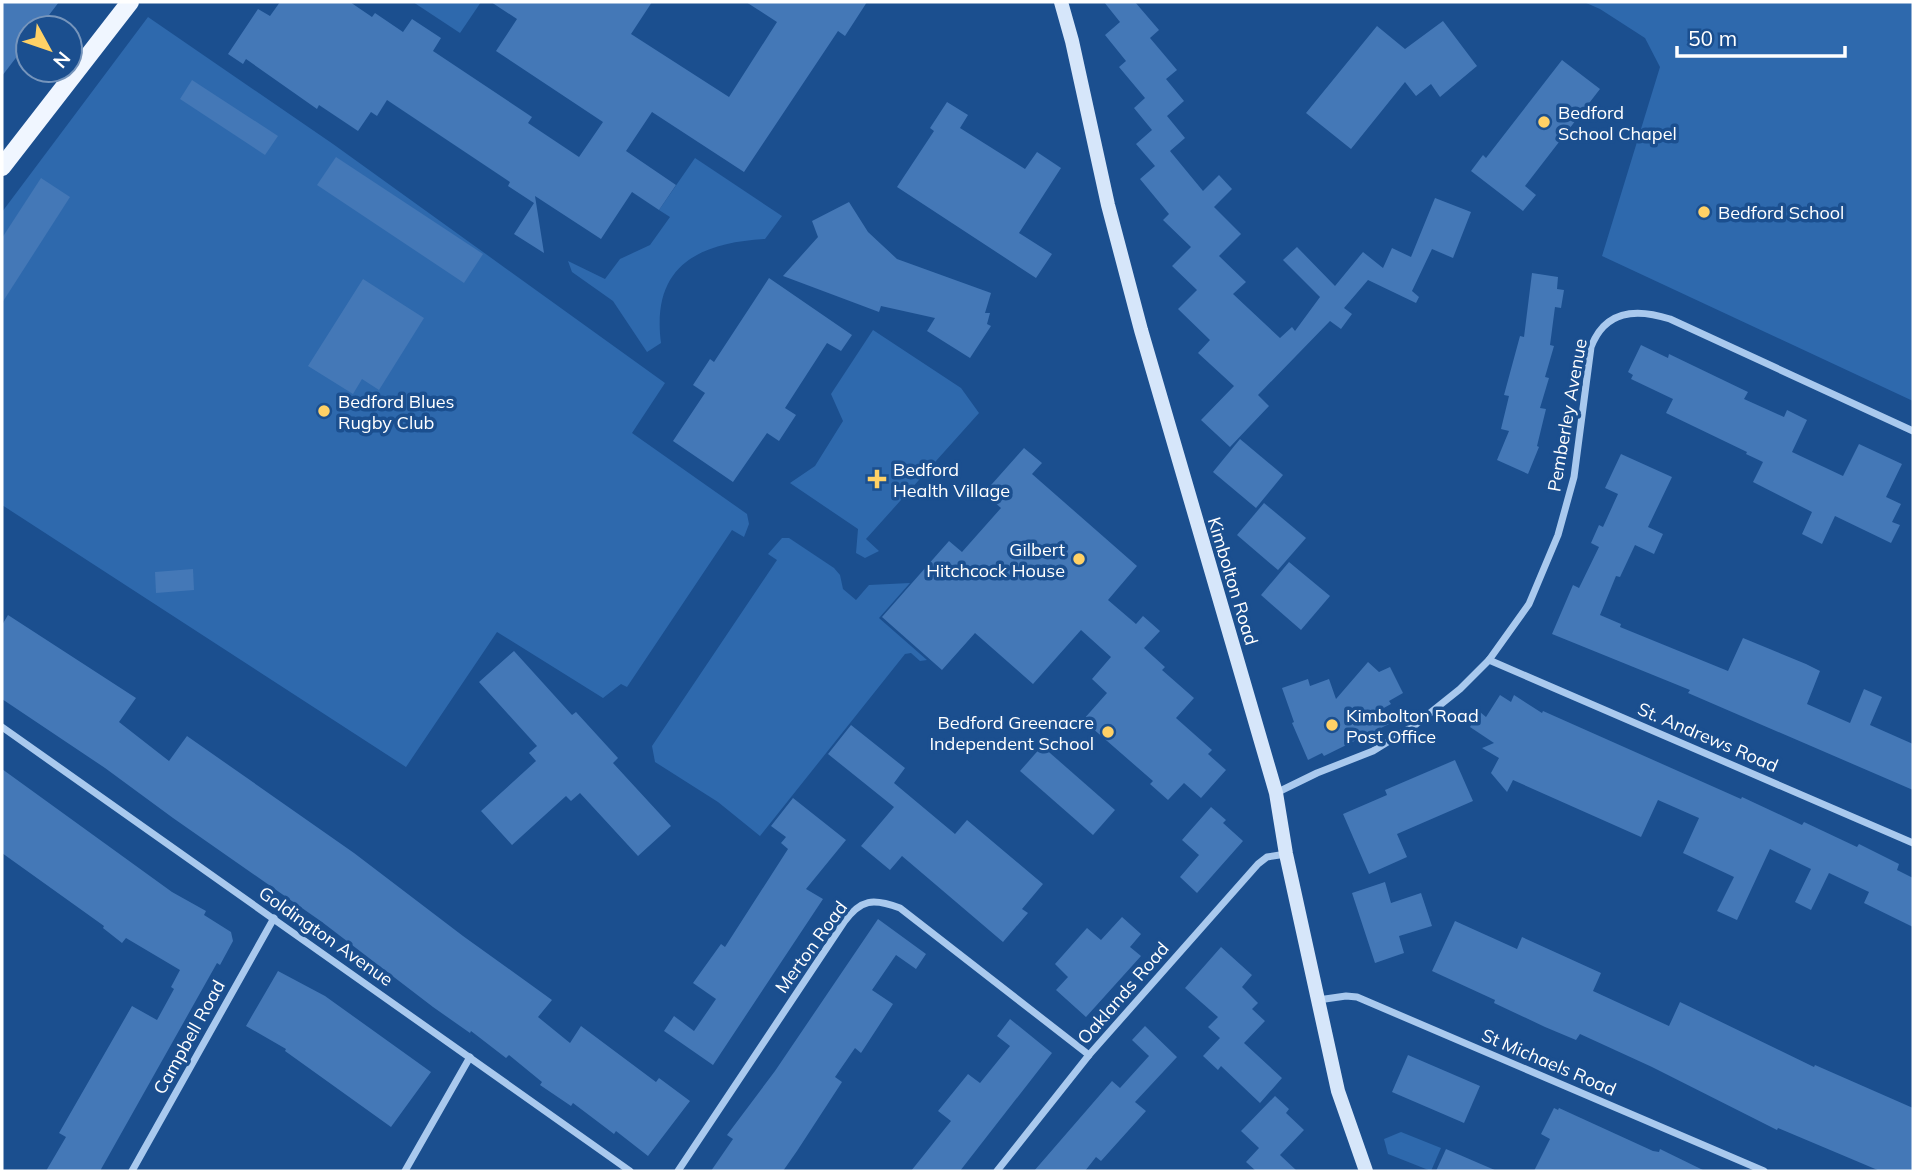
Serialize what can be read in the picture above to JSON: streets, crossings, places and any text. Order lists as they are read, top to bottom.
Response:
{
  "streets": {
    "main road": ["Kimbolton Road"],
    "street": [
      "Pemberley Avenue",
      "St. Andrews Road",
      "Goldington Avenue",
      "Merton Road",
      "Oaklands Road",
      "Campbell Road",
      "St Michaels Road"
    ]
  },
  "crossings": [
    ["Pemberley Avenue", "Kimbolton Road"],
    ["Pemberley Avenue", "St. Andrews Road"],
    ["Kimbolton Road", "Oaklands Road"],
    ["Kimbolton Road", "St Michaels Road"],
    ["Goldington Avenue", "Campbell Road"],
    ["Merton Road", "Oaklands Road"]
  ],
  "places": {
    "other": [
      "Bedford School Chapel",
      "Bedford School",
      "Bedford Blues Rugby Club",
      "Gilbert Hitchcock House",
      "Kimbolton Road Post Office",
      "Bedford Greenacre Independent School"
    ],
    "health": ["Bedford Health Village"]
  },
  "scale_bar": "50 m",
  "north": "bottom right"
}
